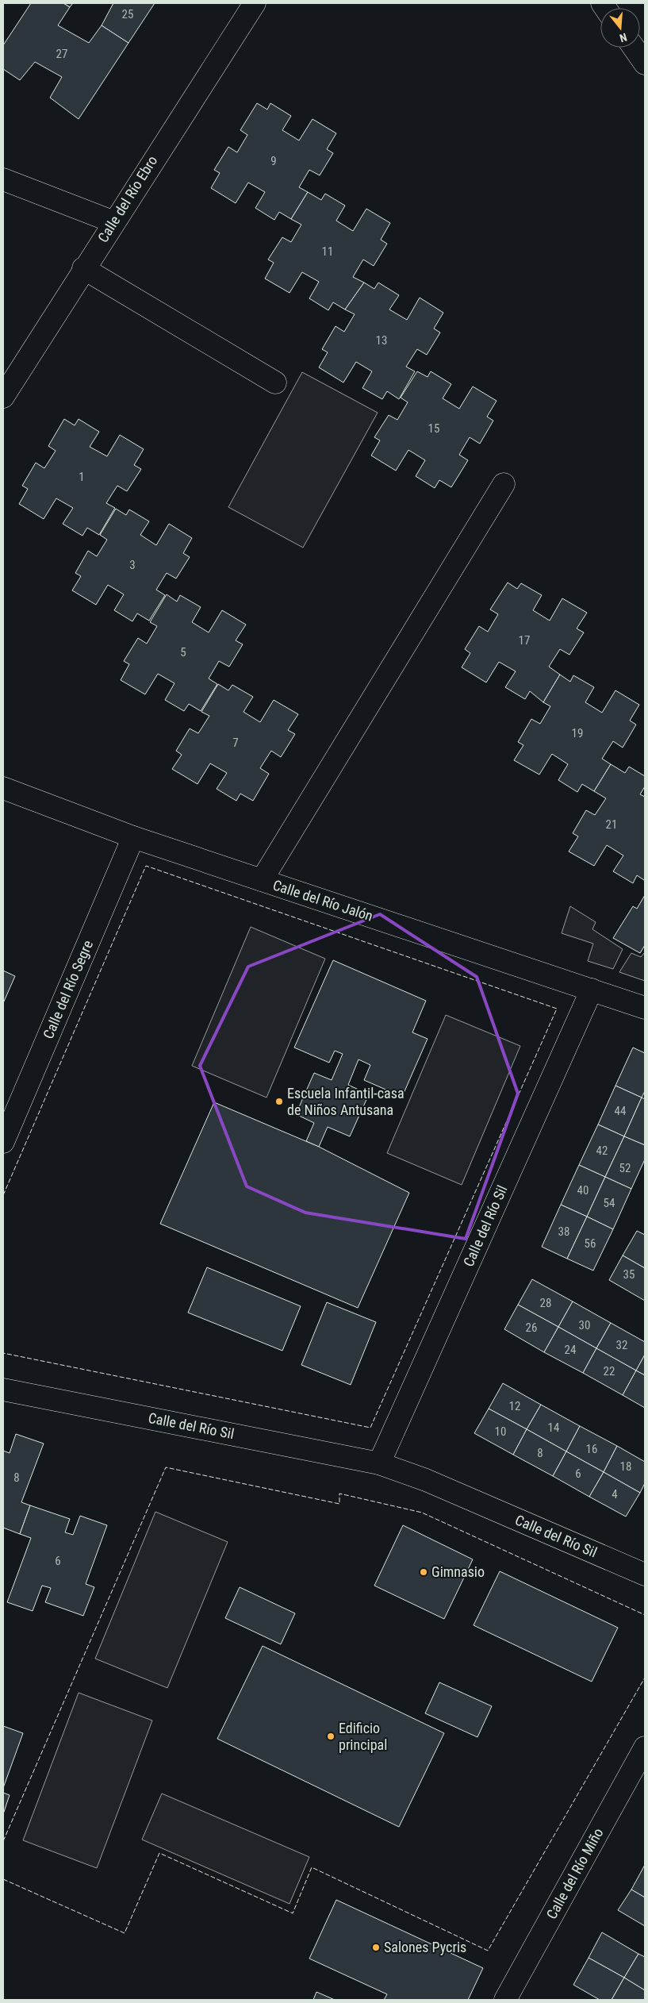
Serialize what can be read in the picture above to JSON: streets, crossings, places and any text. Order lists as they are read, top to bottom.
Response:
{
  "streets": {
    "street": [
      "Calle del Río Ebro",
      "Calle del Río Jalón",
      "Calle del Río Segre",
      "Calle del Río Sil",
      "Calle del Río Miño"
    ]
  },
  "crossings": [
    ["Calle del Río Jalón", "Calle del Río Segre"],
    ["Calle del Río Jalón", "Calle del Río Sil"]
  ],
  "places": [
    "Escuela Infantil-casa de Niños Antusana",
    "Gimnasio",
    "Edificio principal",
    "Salones Pycris"
  ],
  "house_numbers": [
    "25",
    "27",
    "9",
    "11",
    "13",
    "15",
    "1",
    "3",
    "17",
    "5",
    "19",
    "7",
    "21",
    "44",
    "42",
    "52",
    "40",
    "54",
    "38",
    "56",
    "35",
    "28",
    "30",
    "26",
    "32",
    "24",
    "22",
    "12",
    "14",
    "10",
    "16",
    "8",
    "18",
    "6",
    "8",
    "4",
    "6"
  ],
  "north": "bottom"
}
